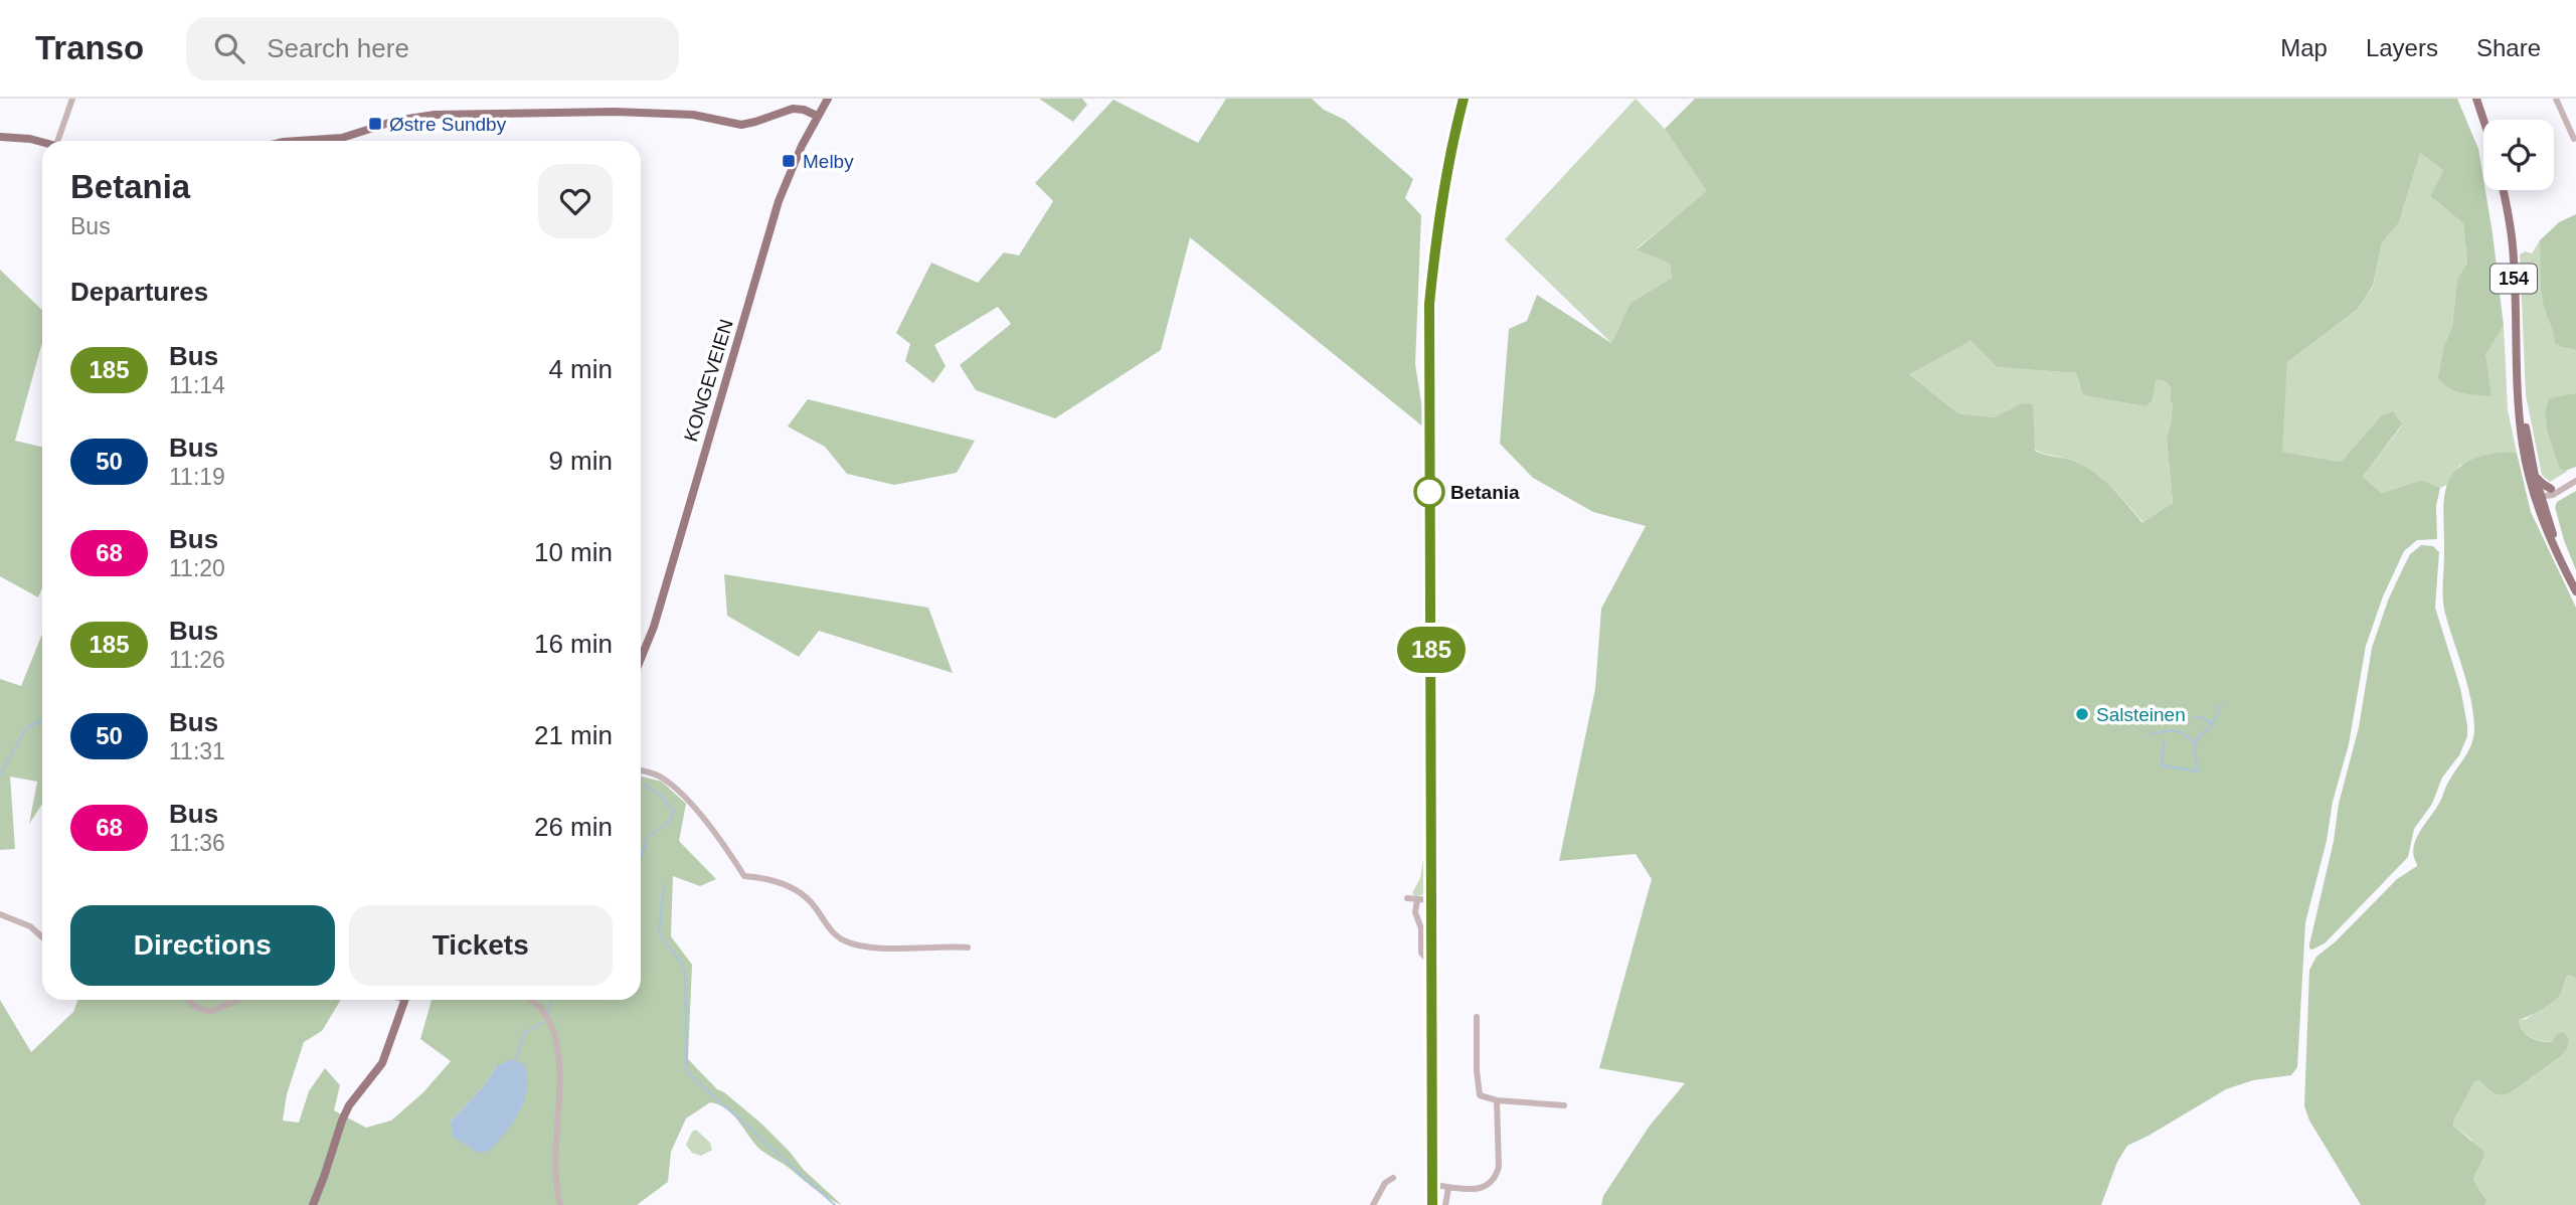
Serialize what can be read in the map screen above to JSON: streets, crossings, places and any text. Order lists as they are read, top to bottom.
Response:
{
  "streets": {
    "main road": ["154", "KONGEVEIEN"]
  },
  "places": {
    "transit": ["Østre Sundby", "Melby"],
    "other": ["Betania", "Salsteinen"]
  },
  "lines": ["bus line 185"],
  "page": {
    "header": "Transo",
    "search": "Search here",
    "nav": ["Map", "Layers", "Share"],
    "on_map": "185",
    "heading": [
      ["Betania", "Bus"],
      "Departures"
    ],
    "list": [
      {
        "mark": "185",
        "name": "Bus",
        "note": "11:14",
        "value": "4 min"
      },
      {
        "mark": "50",
        "name": "Bus",
        "note": "11:19",
        "value": "9 min"
      },
      {
        "mark": "68",
        "name": "Bus",
        "note": "11:20",
        "value": "10 min"
      },
      {
        "mark": "185",
        "name": "Bus",
        "note": "11:26",
        "value": "16 min"
      },
      {
        "mark": "50",
        "name": "Bus",
        "note": "11:31",
        "value": "21 min"
      },
      {
        "mark": "68",
        "name": "Bus",
        "note": "11:36",
        "value": "26 min"
      }
    ],
    "buttons": ["Directions", "Tickets"]
  }
}
